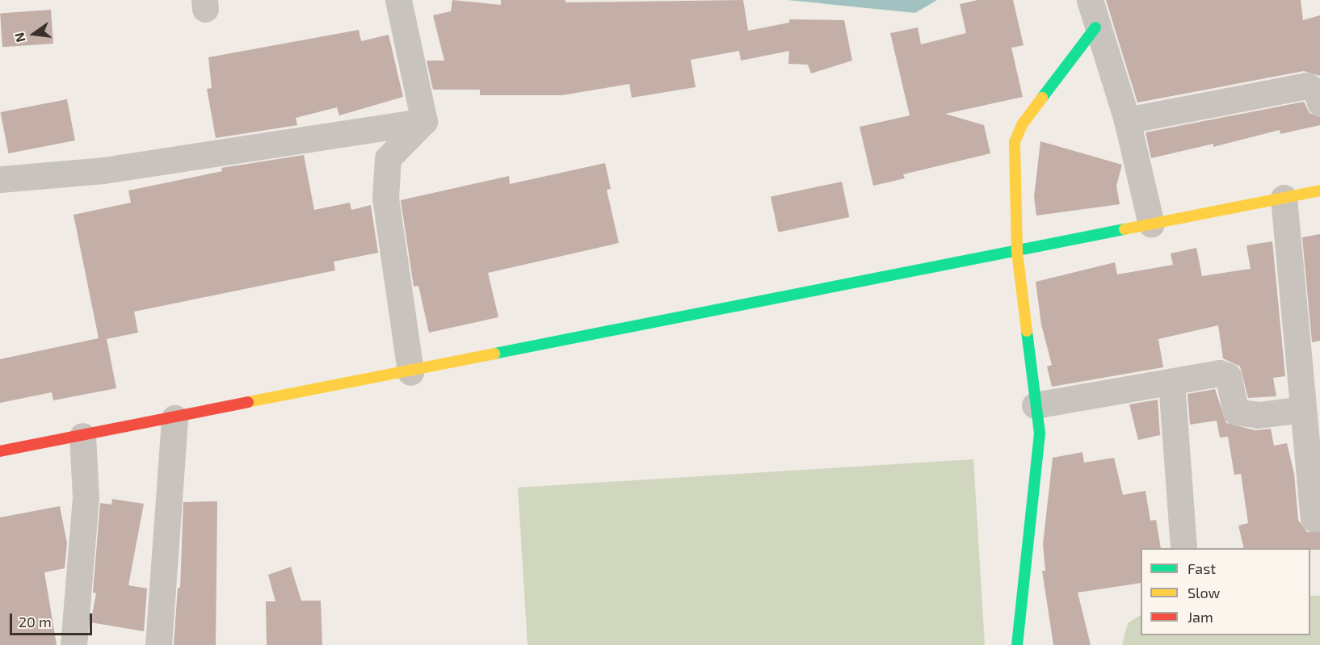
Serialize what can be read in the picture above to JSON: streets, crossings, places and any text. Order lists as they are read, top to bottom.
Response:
{
  "legend": ["Fast", "Slow", "Jam"],
  "scale_bar": "20 m",
  "north": "left"
}
